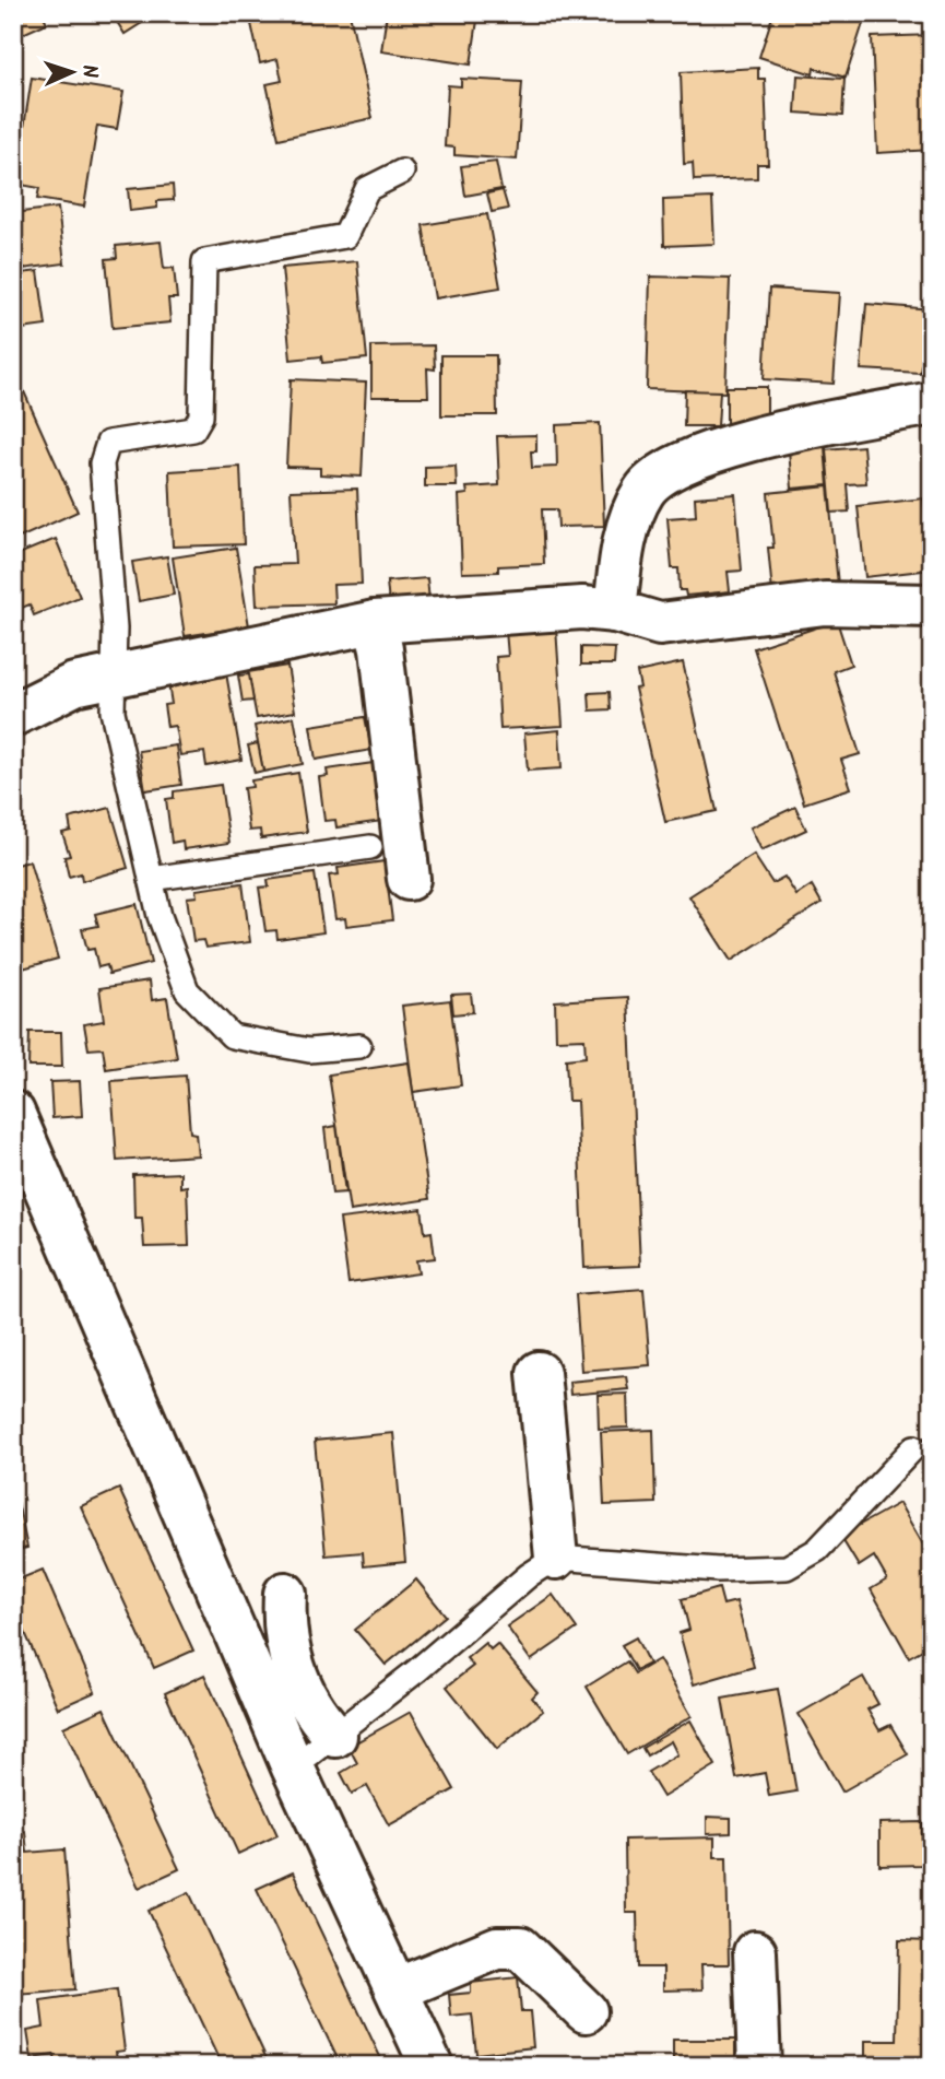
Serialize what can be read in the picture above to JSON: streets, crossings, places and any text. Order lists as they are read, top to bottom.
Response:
{
  "north": "right"
}
